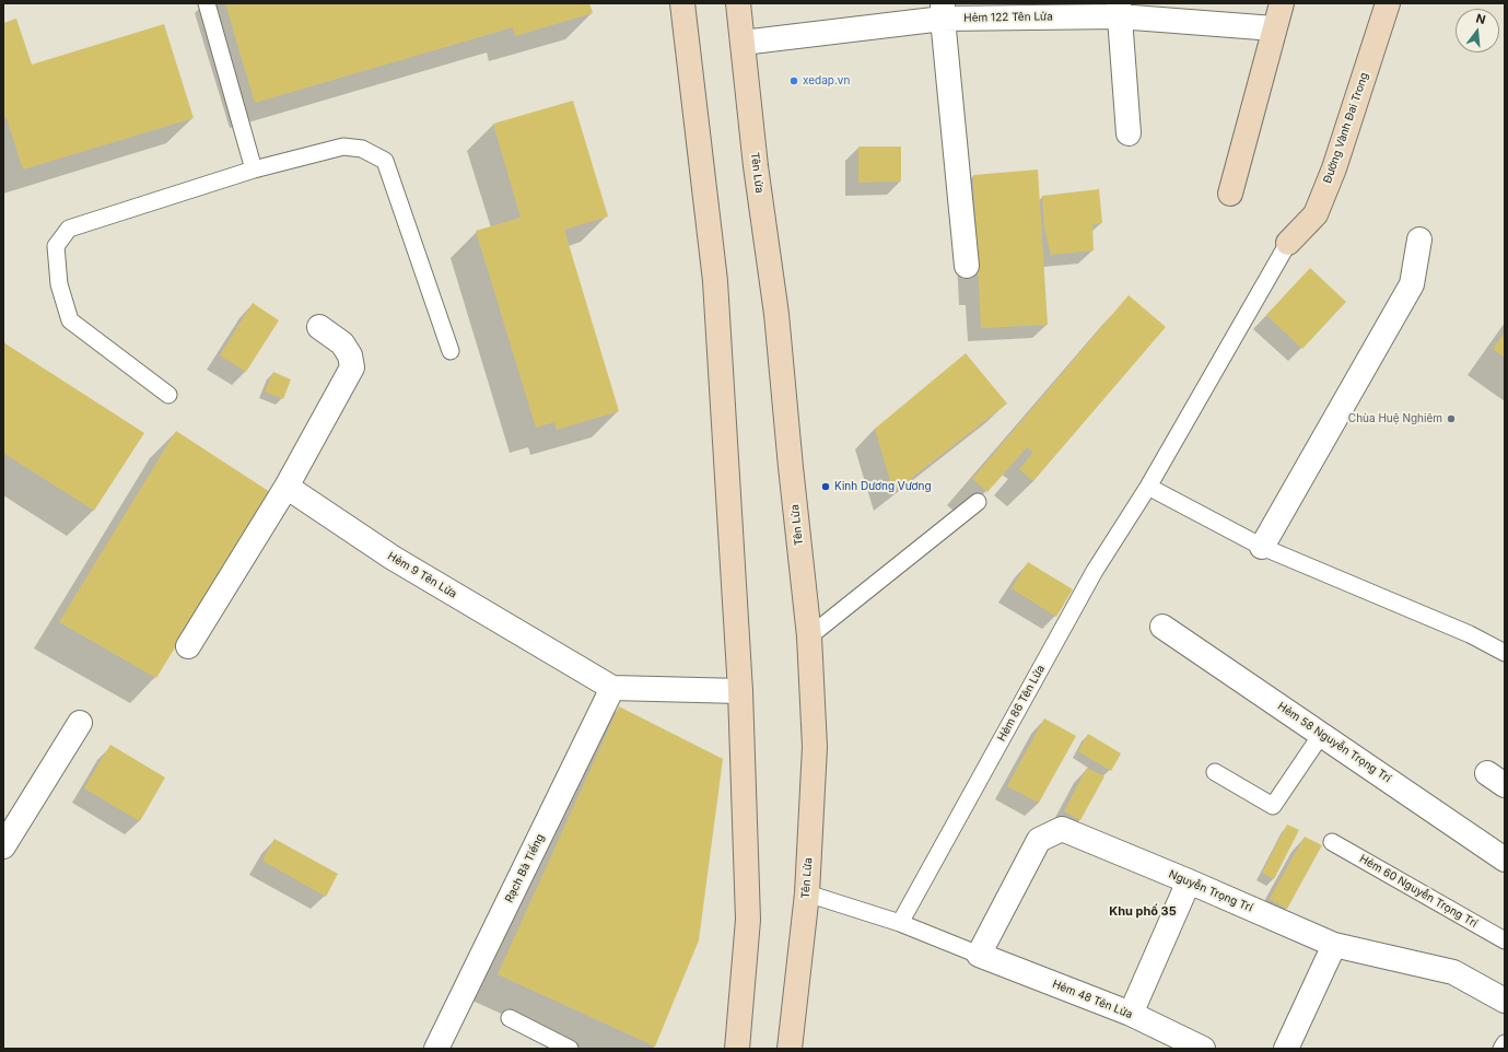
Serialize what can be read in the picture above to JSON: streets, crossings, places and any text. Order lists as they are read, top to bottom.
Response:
{
  "streets": {
    "main road": ["Đường Vành Đai Trong", "Tên Lửa"],
    "street": [
      "Hẻm 122 Tên Lửa",
      "Hẻm 9 Tên Lửa",
      "Hẻm 58 Nguyễn Trọng Trí",
      "Rạch Bà Tiếng",
      "Nguyễn Trọng Trí",
      "Hẻm 48 Tên Lửa"
    ],
    "lane": ["Hẻm 86 Tên Lửa", "Hẻm 60 Nguyễn Trọng Trí"]
  },
  "crossings": [
    ["Hẻm 122 Tên Lửa", "Tên Lửa"],
    ["Đường Vành Đai Trong", "Hẻm 86 Tên Lửa"],
    ["Hẻm 9 Tên Lửa", "Rạch Bà Tiếng"],
    ["Nguyễn Trọng Trí", "Hẻm 48 Tên Lửa"]
  ],
  "districts": ["Khu phố 35"],
  "places": ["xedap.vn", "Chùa Huệ Nghiêm", "Kinh Dương Vương"],
  "north": "top"
}
